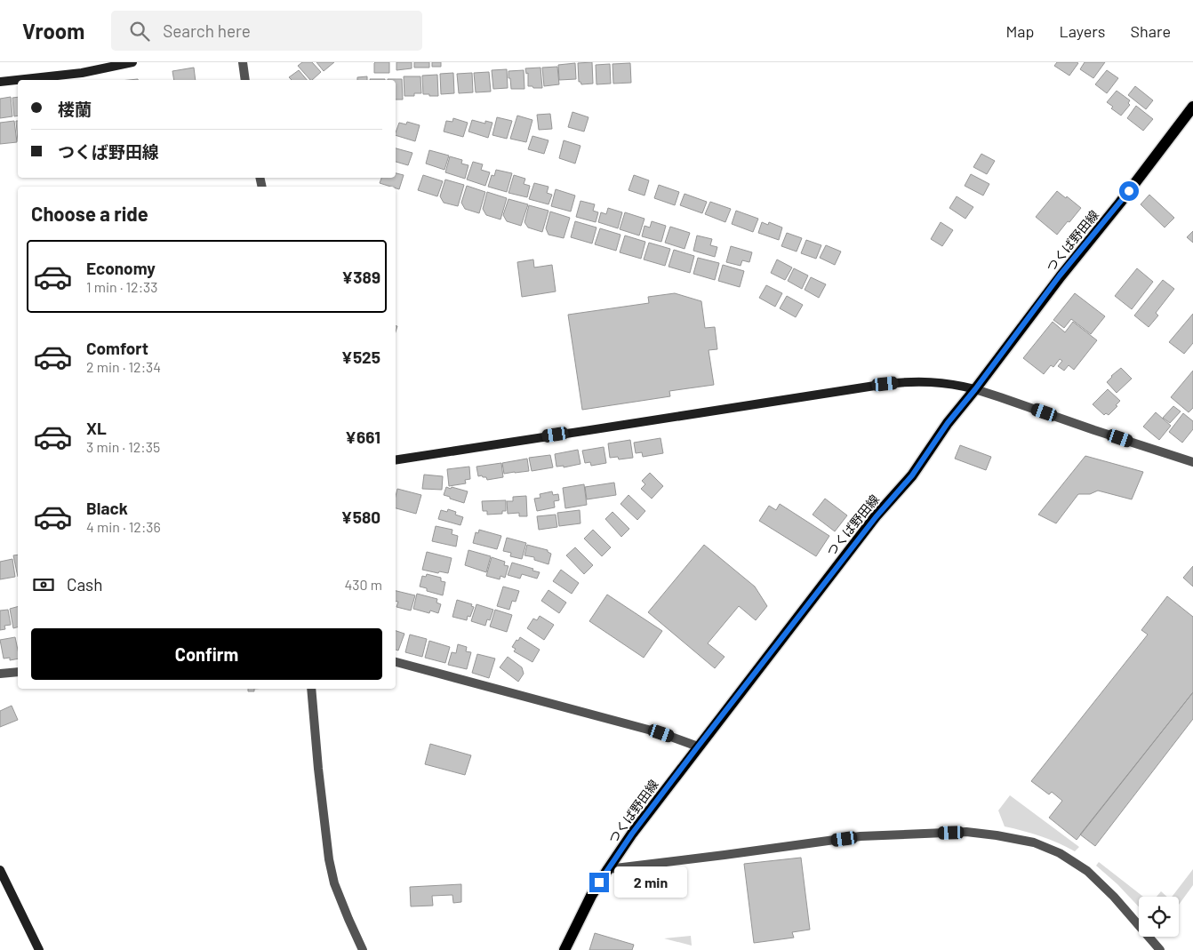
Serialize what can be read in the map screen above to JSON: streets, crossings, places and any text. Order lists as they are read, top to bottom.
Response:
{
  "streets": {
    "main road": ["つくば野田線"]
  },
  "page": {
    "header": "Vroom",
    "search": "Search here",
    "nav": ["Map", "Layers", "Share"],
    "banner": ["楼蘭", "つくば野田線"],
    "heading": "Choose a ride",
    "list": [
      {
        "name": "Economy",
        "note": "1 min · 12:33",
        "value": "¥389"
      },
      {
        "name": "Comfort",
        "note": "2 min · 12:34",
        "value": "¥525"
      },
      {
        "name": "XL",
        "note": "3 min · 12:35",
        "value": "¥661"
      },
      {
        "name": "Black",
        "note": "4 min · 12:36",
        "value": "¥580"
      }
    ],
    "pay": ["Cash", "430 m"],
    "buttons": "Confirm",
    "bubble": "2 min"
  }
}
